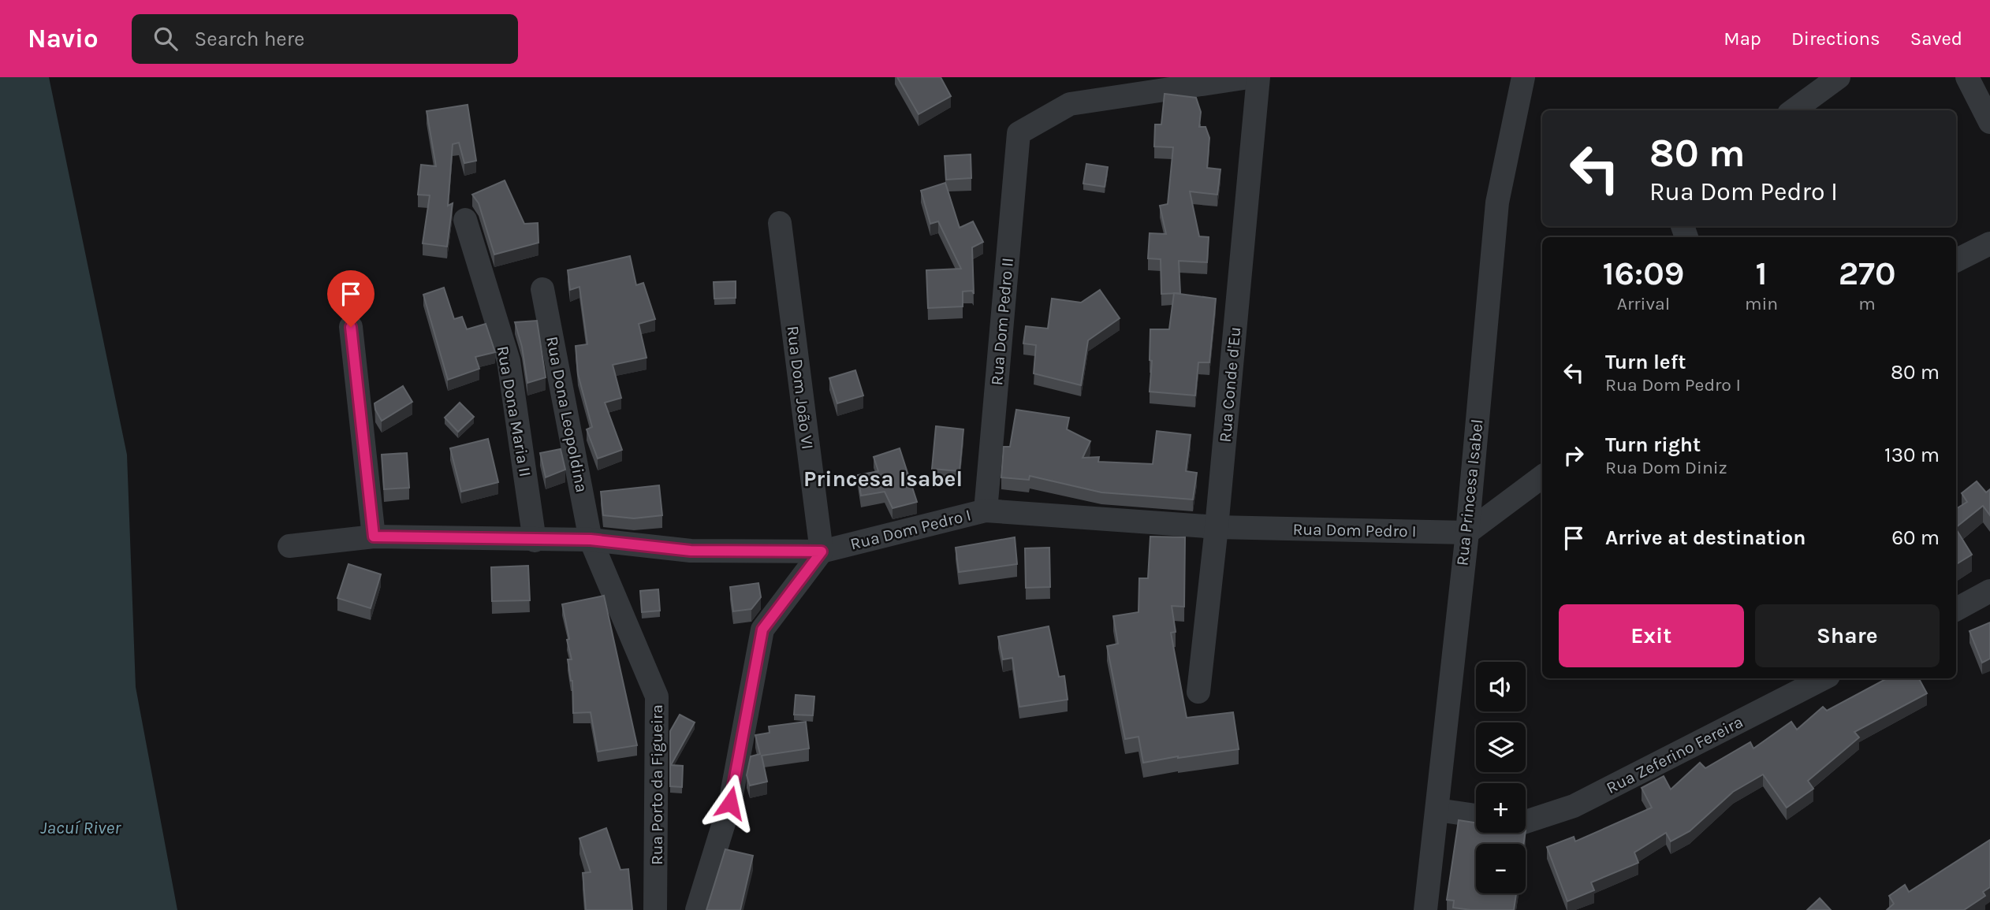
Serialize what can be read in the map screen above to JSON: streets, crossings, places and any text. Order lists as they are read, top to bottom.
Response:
{
  "streets": {
    "street": [
      "Rua Dom Pedro II",
      "Rua Conde d'Eu",
      "Rua Dom João VI",
      "Rua Dona Maria II",
      "Rua Dona Leopoldina",
      "Rua Princesa Isabel",
      "Rua Dom Pedro I",
      "Rua Zeferino Fereira",
      "Rua Porto da Figueira"
    ]
  },
  "crossings": [
    ["Rua Dom Pedro II", "Rua Dom Pedro I"],
    ["Rua Conde d'Eu", "Rua Dom Pedro I"],
    ["Rua Dom João VI", "Rua Dom Pedro I"],
    ["Rua Dona Maria II", "Rua Dom Pedro I"],
    ["Rua Dona Leopoldina", "Rua Dom Pedro I"],
    ["Rua Dona Leopoldina", "Rua Porto da Figueira"],
    ["Rua Princesa Isabel", "Rua Dom Pedro I"],
    ["Rua Dom Pedro I", "Rua Porto da Figueira"]
  ],
  "districts": ["Princesa Isabel"],
  "water": ["Jacuí River"],
  "page": {
    "header": "Navio",
    "search": "Search here",
    "nav": ["Map", "Directions", "Saved"],
    "turn": ["80 m", "Rua Dom Pedro I"],
    "eta": [
      "16:09",
      "Arrival",
      "1",
      "min",
      "270",
      "m"
    ],
    "list": [
      {
        "name": "Turn left",
        "note": "Rua Dom Pedro I",
        "value": "80 m"
      },
      {
        "name": "Turn right",
        "note": "Rua Dom Diniz",
        "value": "130 m"
      },
      {
        "name": "Arrive at destination",
        "value": "60 m"
      }
    ],
    "buttons": ["Exit", "Share"],
    "map_buttons": ["+", "−"]
  }
}
